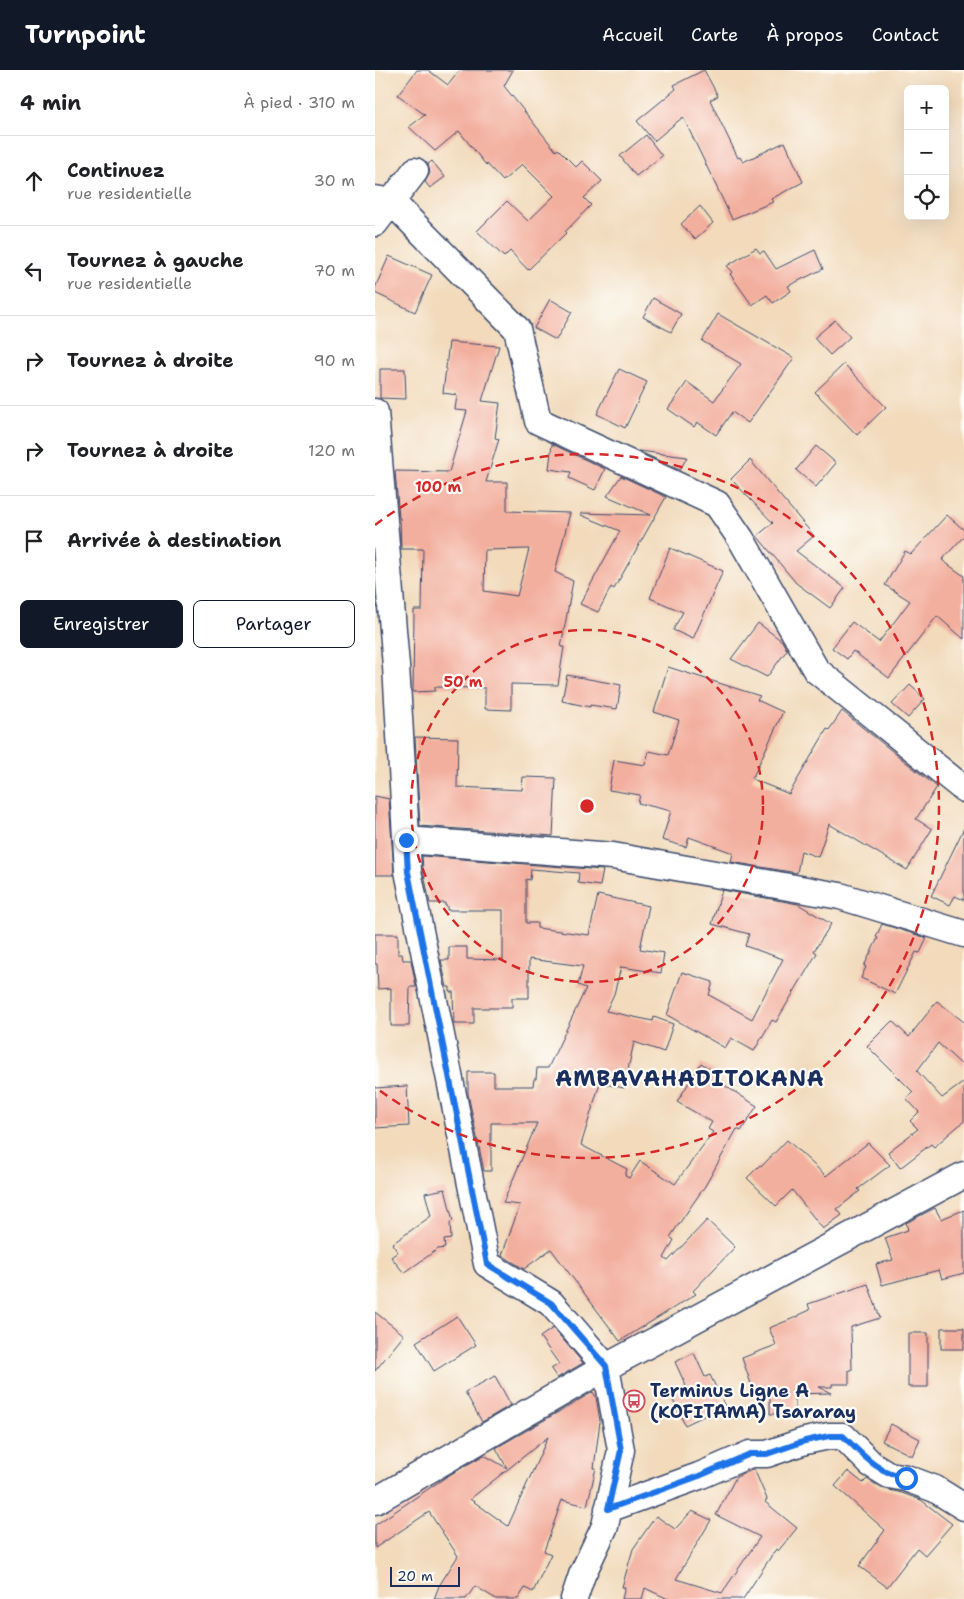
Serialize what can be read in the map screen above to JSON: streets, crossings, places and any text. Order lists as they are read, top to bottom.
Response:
{
  "districts": ["AMBAVAHADITOKANA"],
  "places": {
    "bus stop": ["Terminus Ligne A (KOFITAMA) Tsararay"]
  },
  "scale_bar": "20 m",
  "page": {
    "header": "Turnpoint",
    "nav": [
      "Accueil",
      "Carte",
      "À propos",
      "Contact"
    ],
    "heading": ["4 min", "À pied · 310 m"],
    "map_buttons": ["+", "−"],
    "list": [
      ["Continuez", "rue residentielle", "30 m"],
      ["Tournez à gauche", "rue residentielle", "70 m"],
      ["Tournez à droite", "90 m"],
      ["Tournez à droite", "120 m"],
      "Arrivée à destination"
    ],
    "buttons": ["Enregistrer", "Partager"],
    "scale": "20 m"
  },
  "rings": ["100 m", "50 m"]
}
